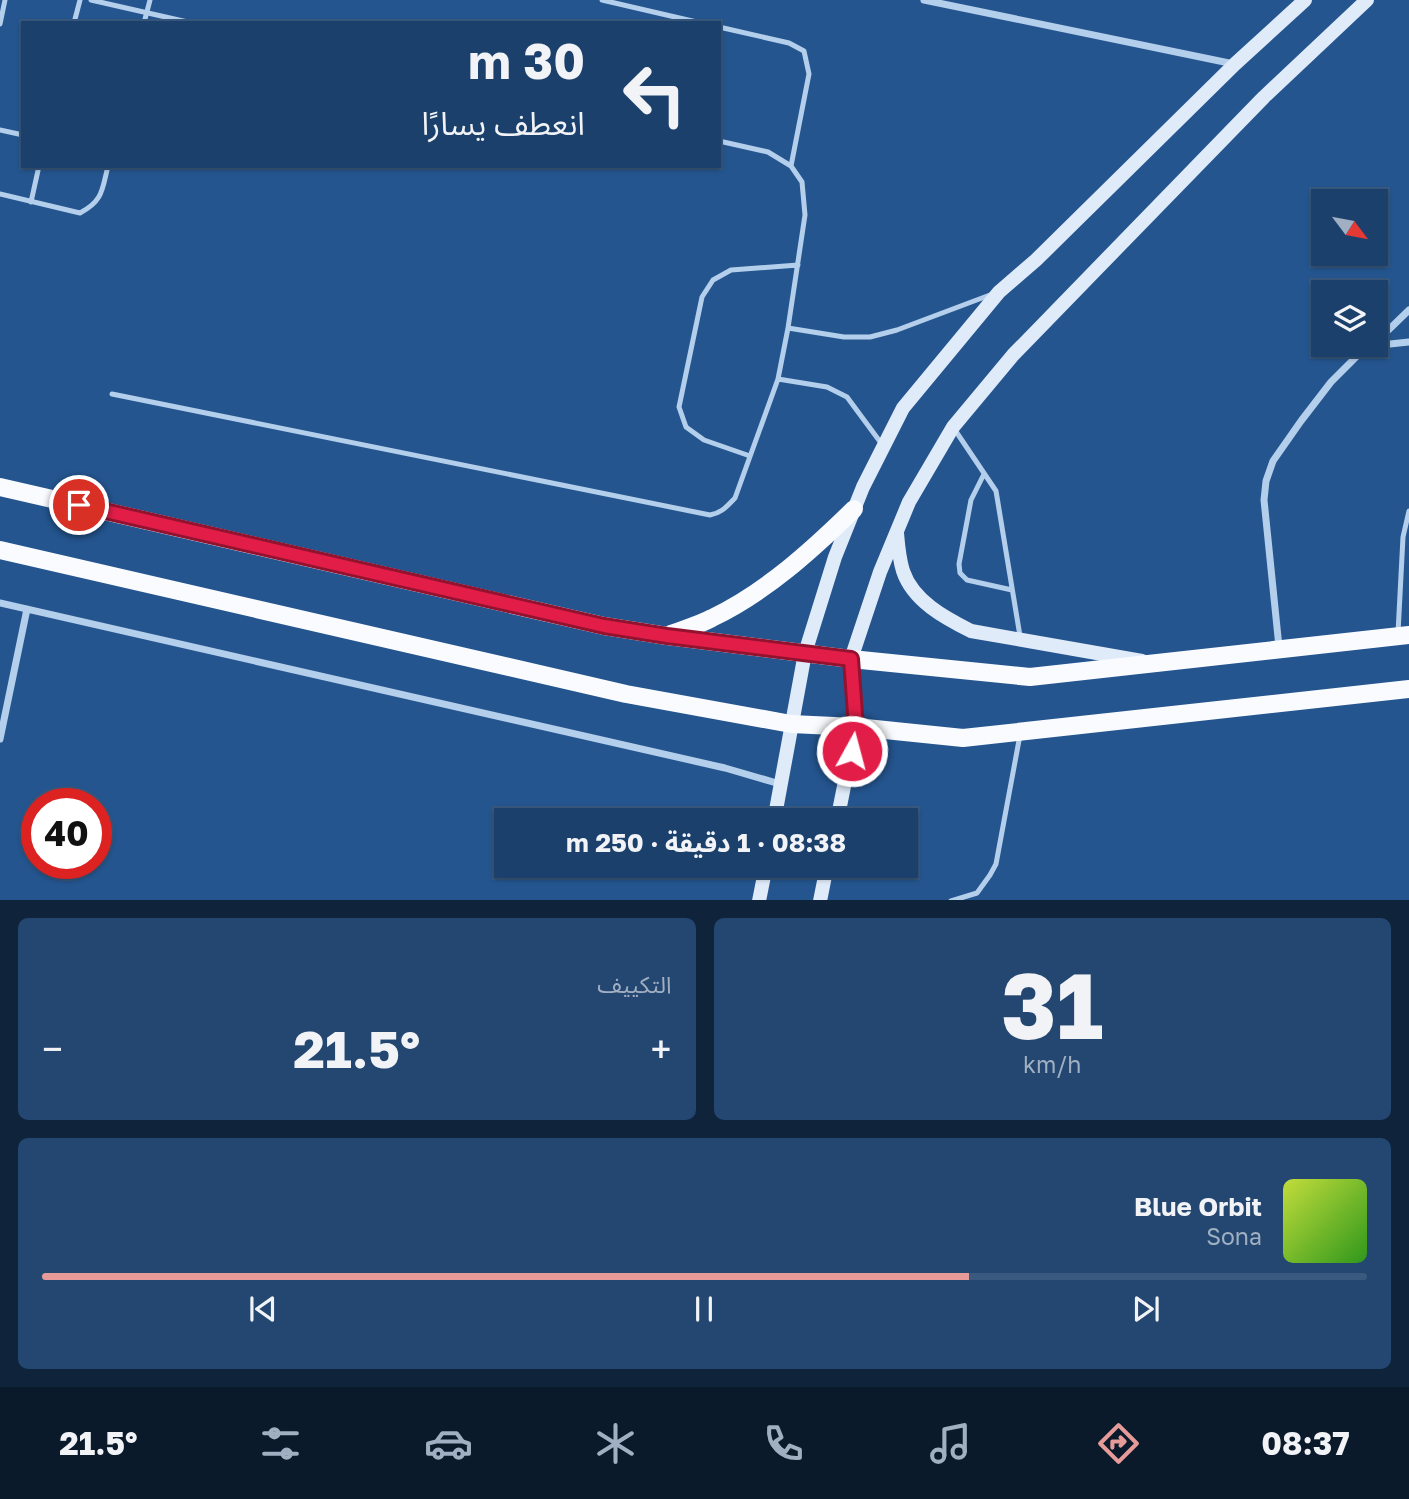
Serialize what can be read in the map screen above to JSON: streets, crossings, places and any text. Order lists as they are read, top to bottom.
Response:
{
  "north": "bottom right",
  "page": {
    "turn": ["30 m", "انعطف يسارًا"],
    "limit": "40",
    "trip": "08:38 · 1 دقيقة · 250 m",
    "tile": [
      ["31", "km/h"],
      "التكييف"
    ],
    "heat": ["−", "21.5°", "+"],
    "song": ["Blue Orbit", "Sona"],
    "tabs": ["08:37", "21.5°"]
  }
}
